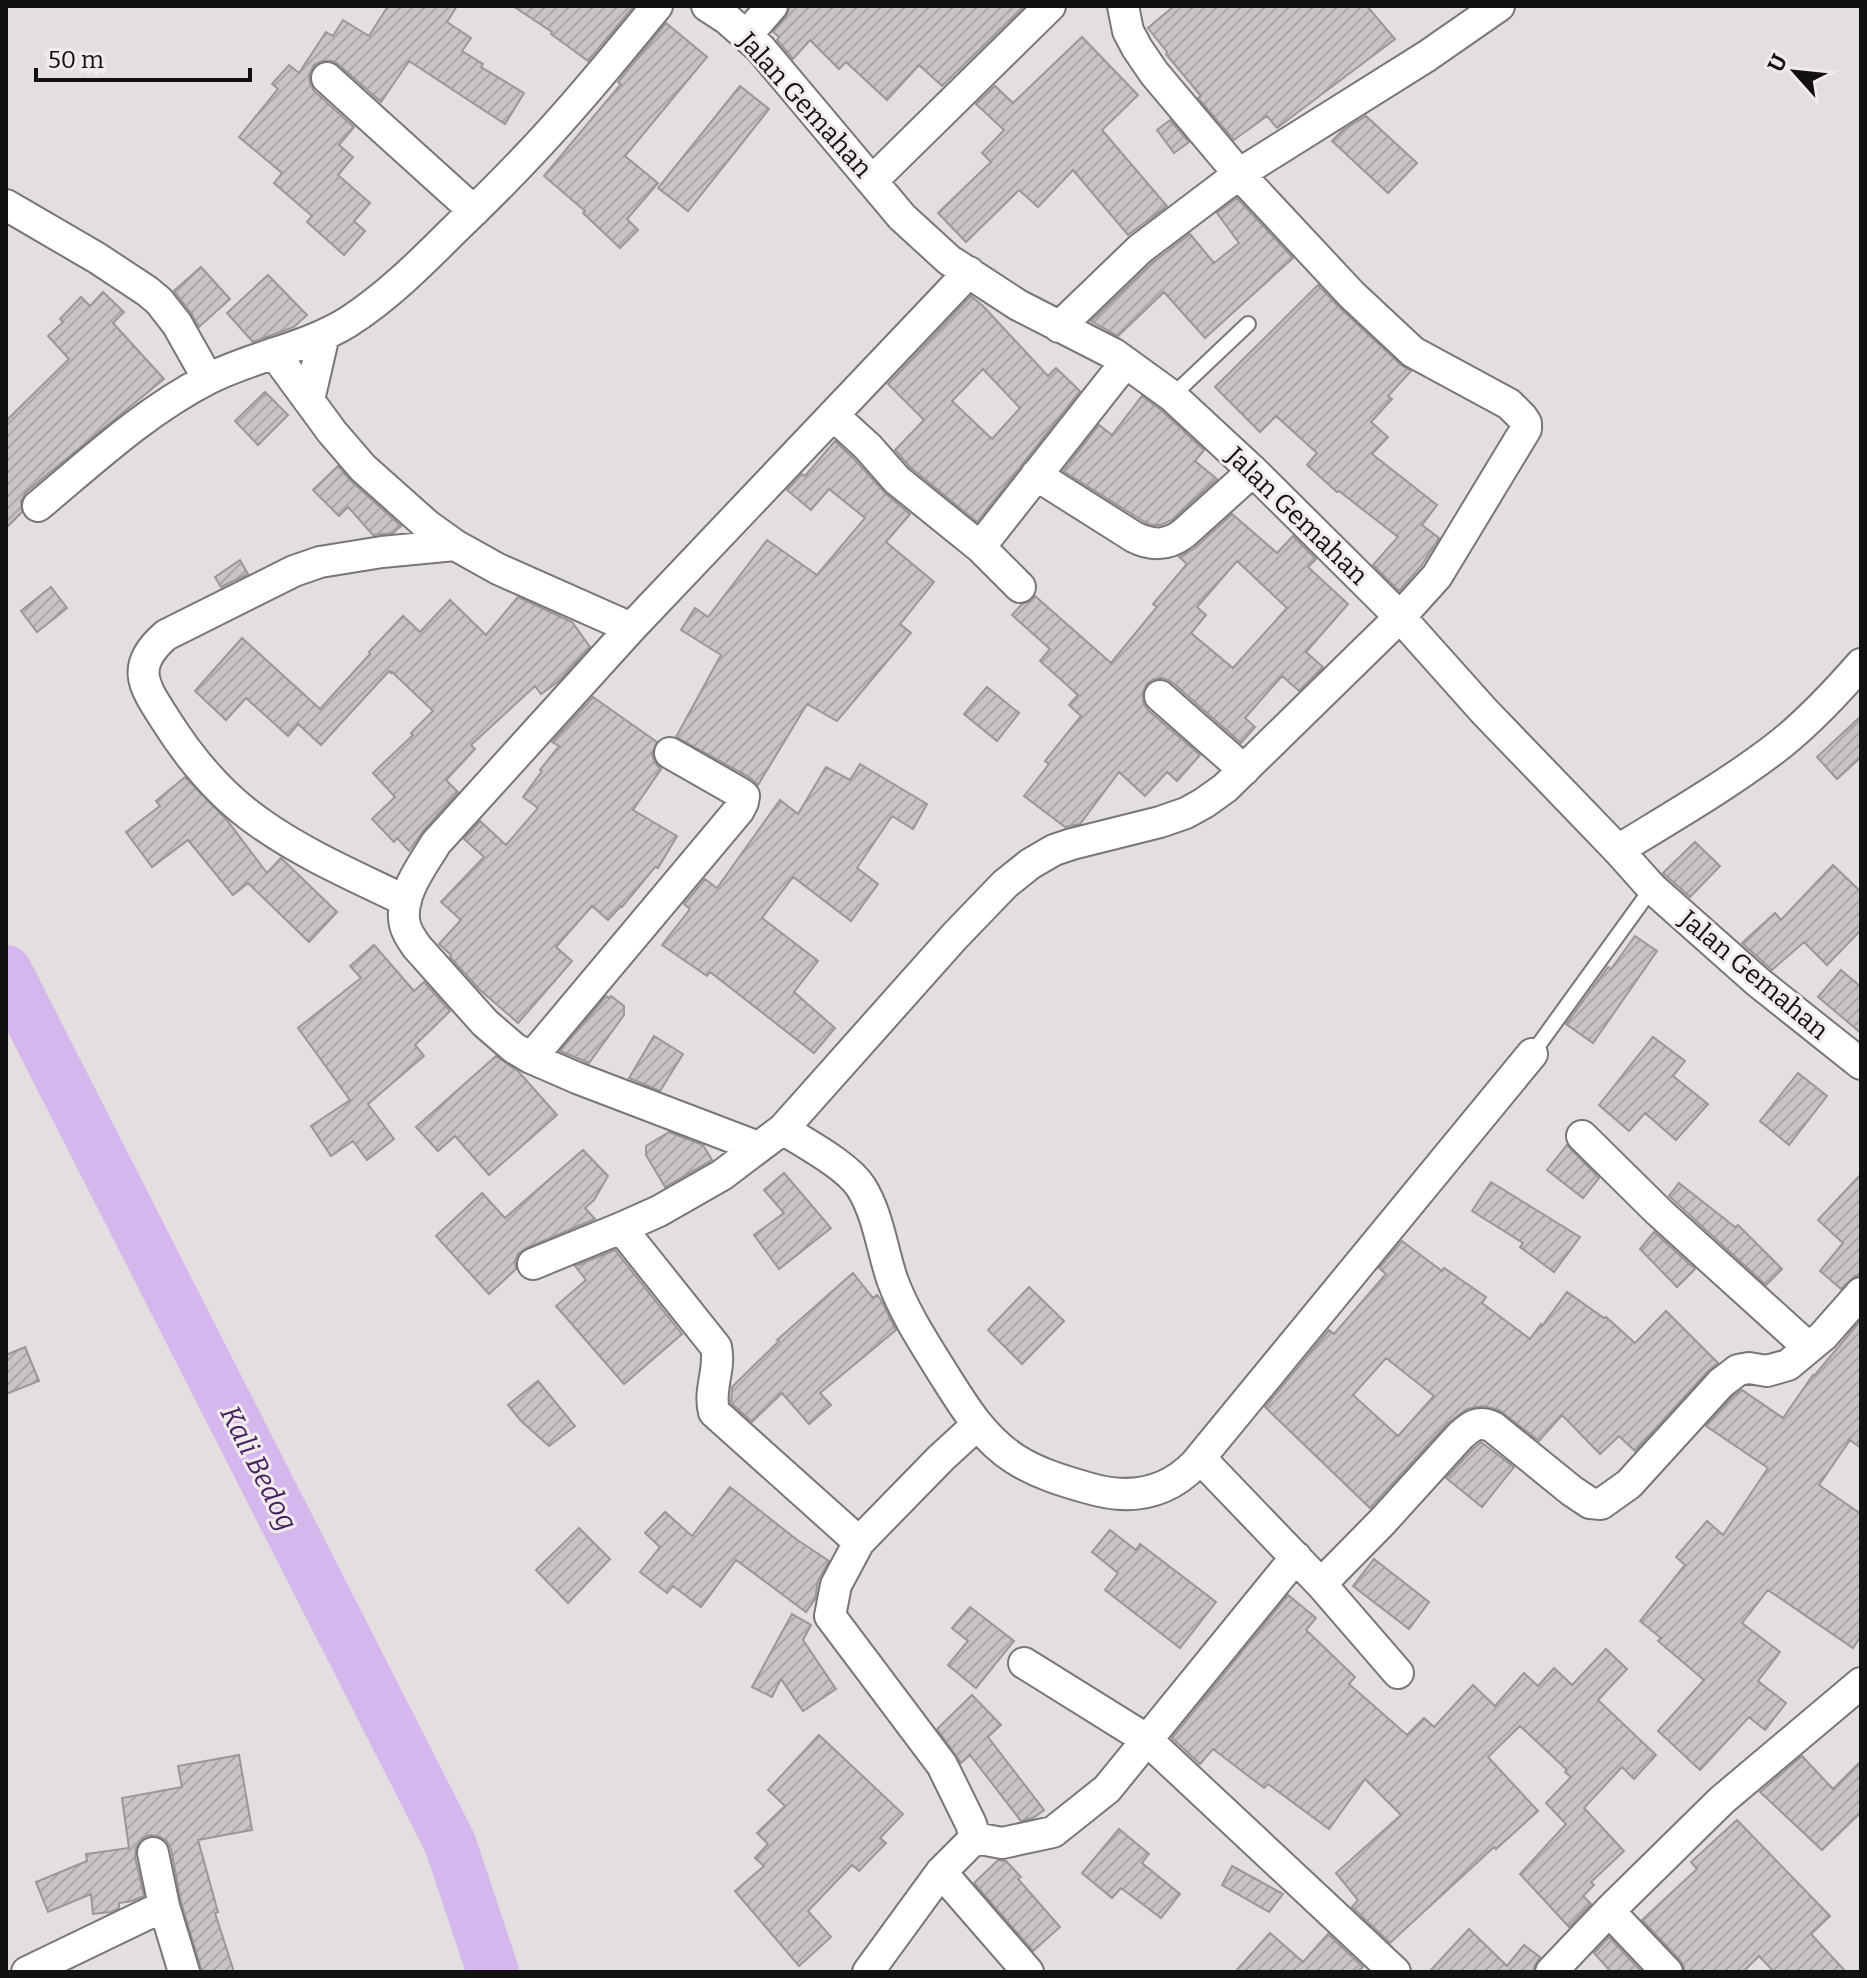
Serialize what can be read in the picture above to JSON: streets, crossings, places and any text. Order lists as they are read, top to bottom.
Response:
{
  "streets": {
    "street": ["Jalan Gemahan"]
  },
  "water": ["Kali Bedog"],
  "scale_bar": "50 m",
  "north": "top left"
}
